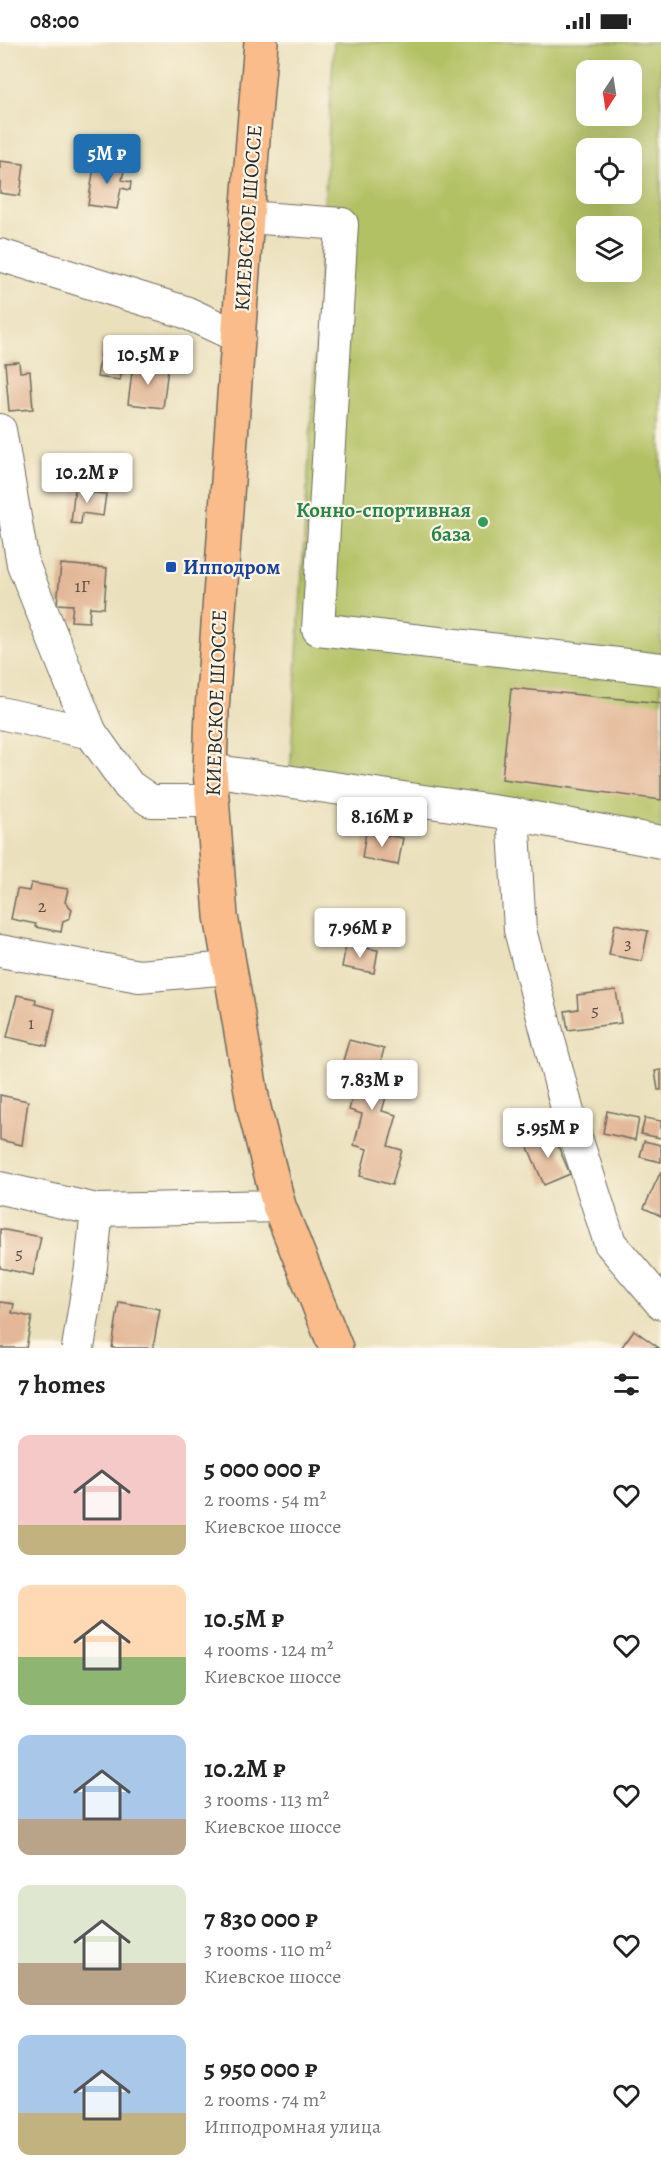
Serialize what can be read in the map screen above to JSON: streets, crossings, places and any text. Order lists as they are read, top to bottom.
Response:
{
  "streets": {
    "main road": ["КИЕВСКОЕ ШОССЕ"]
  },
  "places": {
    "other": ["Конно-спортивная база"],
    "transit": ["Ипподром"]
  },
  "house_numbers": [
    "1Г",
    "2",
    "3",
    "5",
    "1",
    "5"
  ],
  "north": "bottom",
  "page": {
    "status": "08:00",
    "price": [
      "5M ₽",
      "10.5M ₽",
      "10.2M ₽",
      "8.16M ₽",
      "7.96M ₽",
      "7.83M ₽",
      "5.95M ₽"
    ],
    "heading": "7 homes",
    "list": [
      {
        "name": "5 000 000 ₽",
        "note": "2 rooms · 54 m² · Киевское шоссе"
      },
      {
        "name": "10.5M ₽",
        "note": "4 rooms · 124 m² · Киевское шоссе"
      },
      {
        "name": "10.2M ₽",
        "note": "3 rooms · 113 m² · Киевское шоссе"
      },
      {
        "name": "7 830 000 ₽",
        "note": "3 rooms · 110 m² · Киевское шоссе"
      },
      {
        "name": "5 950 000 ₽",
        "note": "2 rooms · 74 m² · Ипподромная улица"
      }
    ]
  }
}
